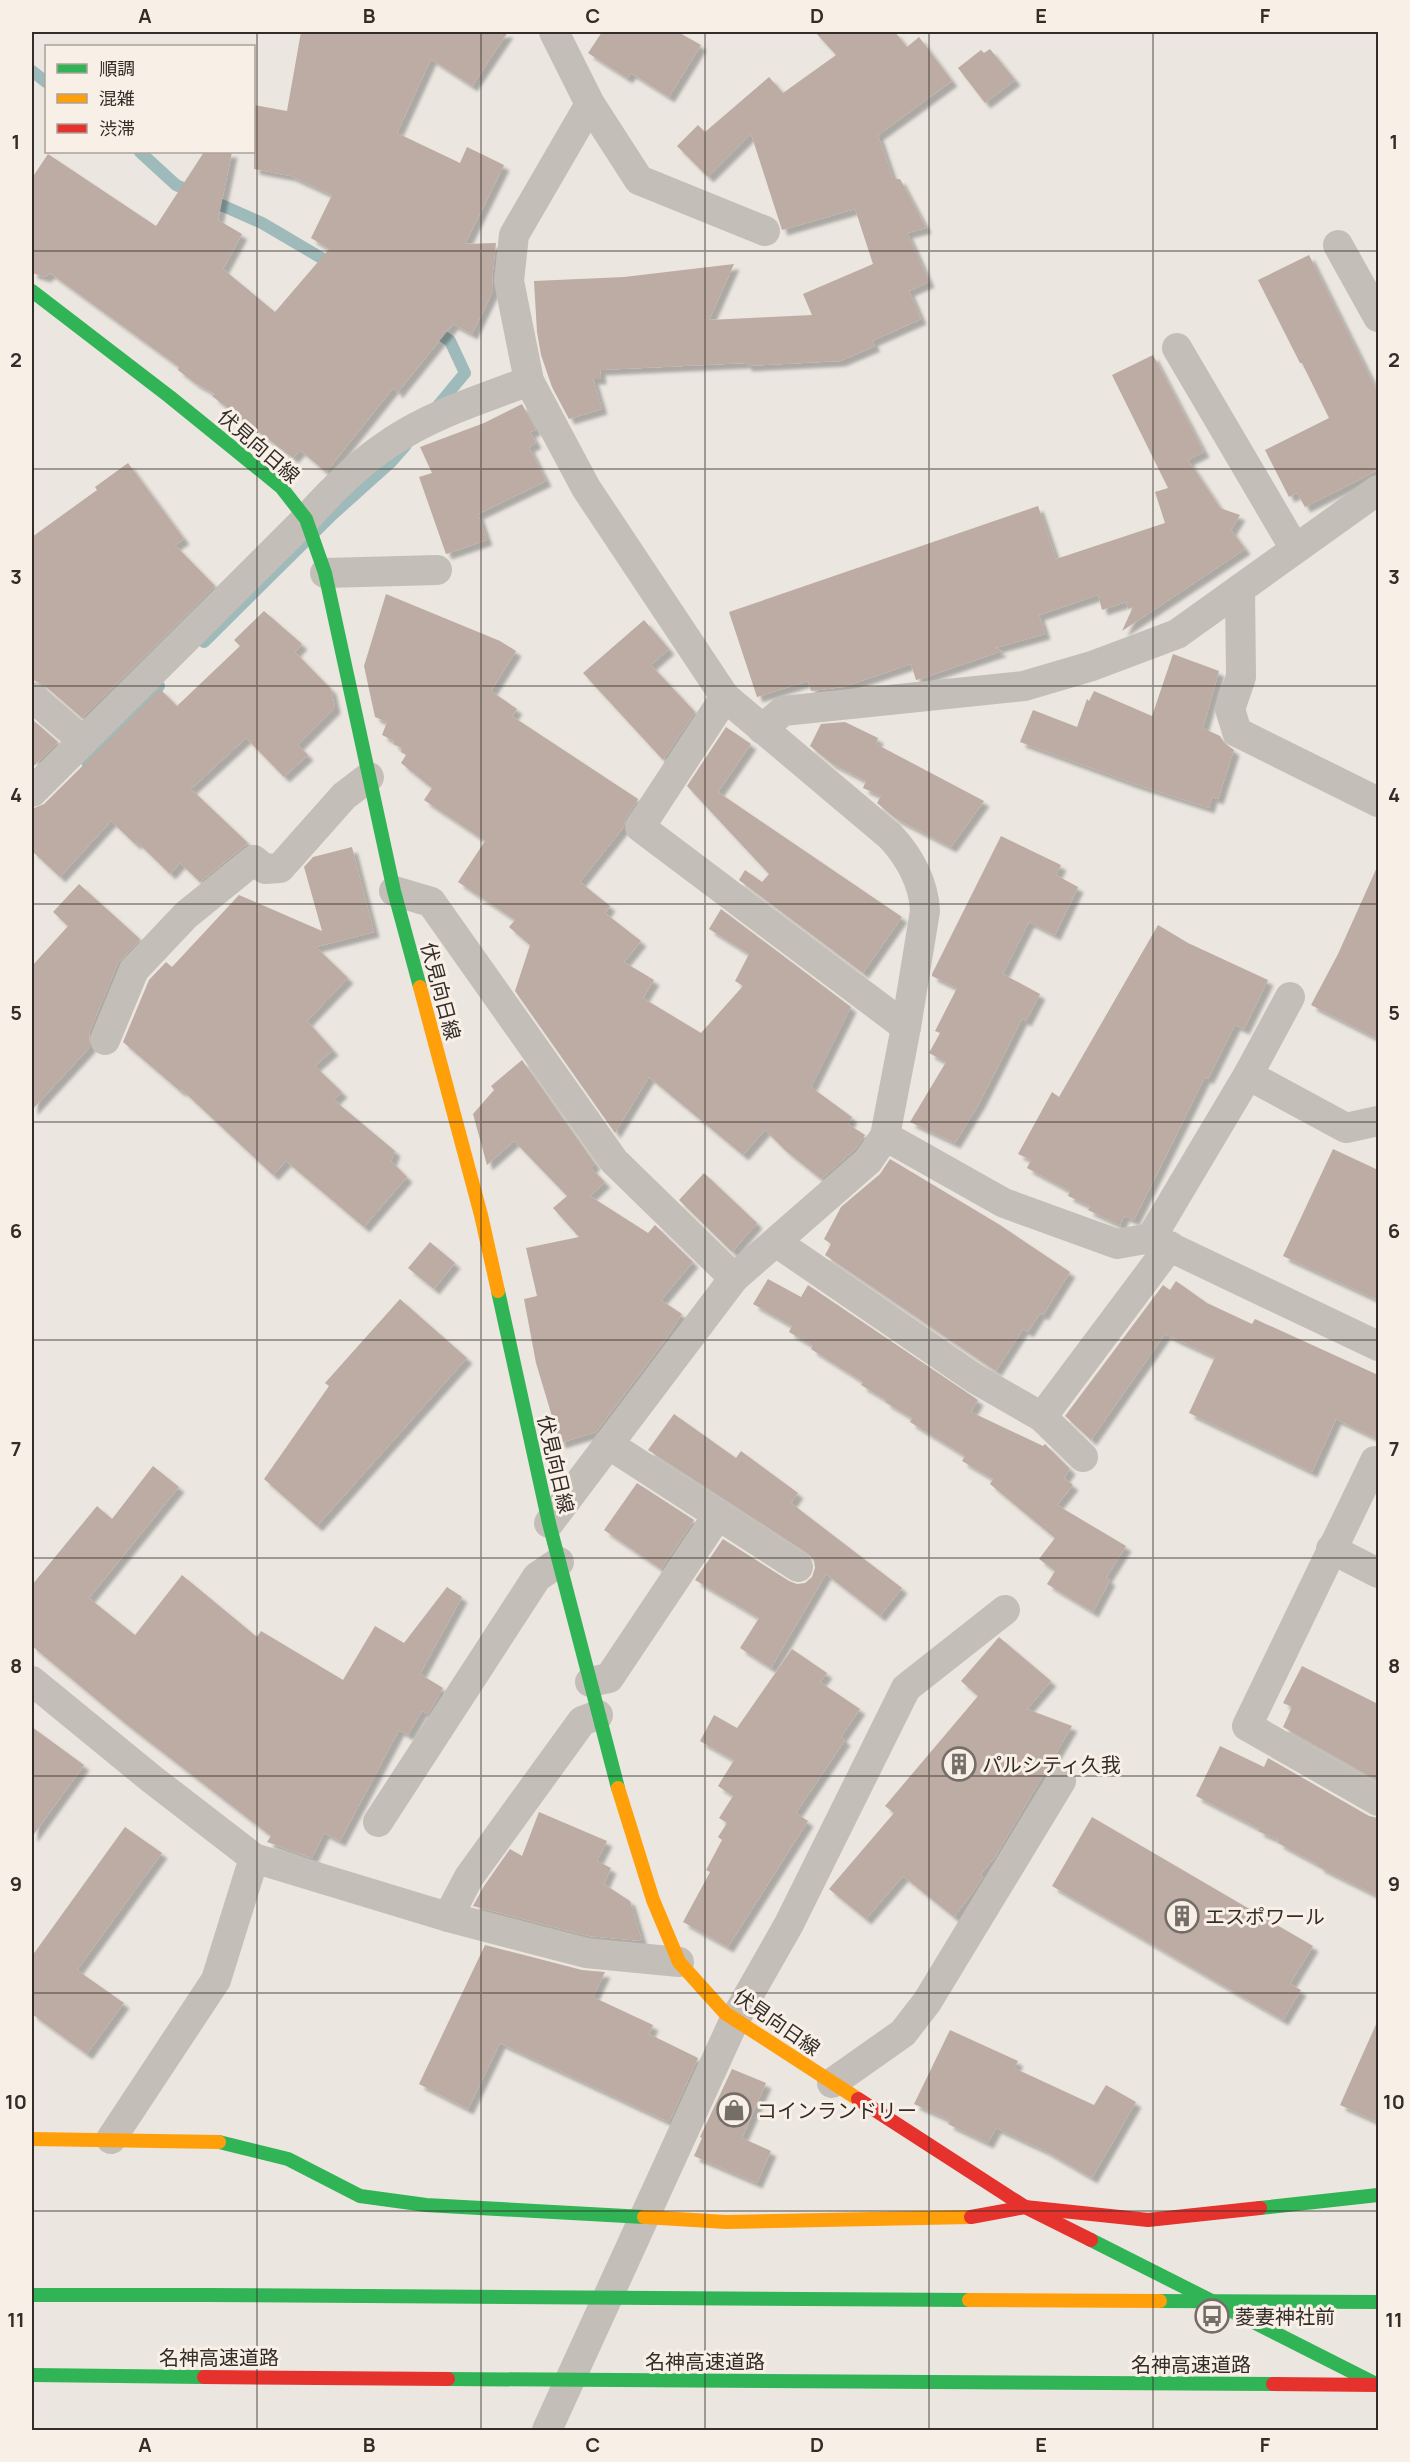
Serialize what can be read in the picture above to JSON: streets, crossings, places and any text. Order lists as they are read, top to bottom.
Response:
{
  "streets": {
    "main road": ["伏見向日線", "名神高速道路"]
  },
  "crossings": [
    ["伏見向日線", "名神高速道路"]
  ],
  "places": {
    "building": ["パルシティ久我", "エスポワール"],
    "shop": ["コインランドリー"],
    "bus stop": ["菱妻神社前"]
  },
  "legend": ["順調", "混雑", "渋滞"],
  "grid": {
    "columns": [
      "A",
      "B",
      "C",
      "D",
      "E",
      "F"
    ],
    "rows": [
      "1",
      "2",
      "3",
      "4",
      "5",
      "6",
      "7",
      "8",
      "9",
      "10",
      "11"
    ]
  }
}
